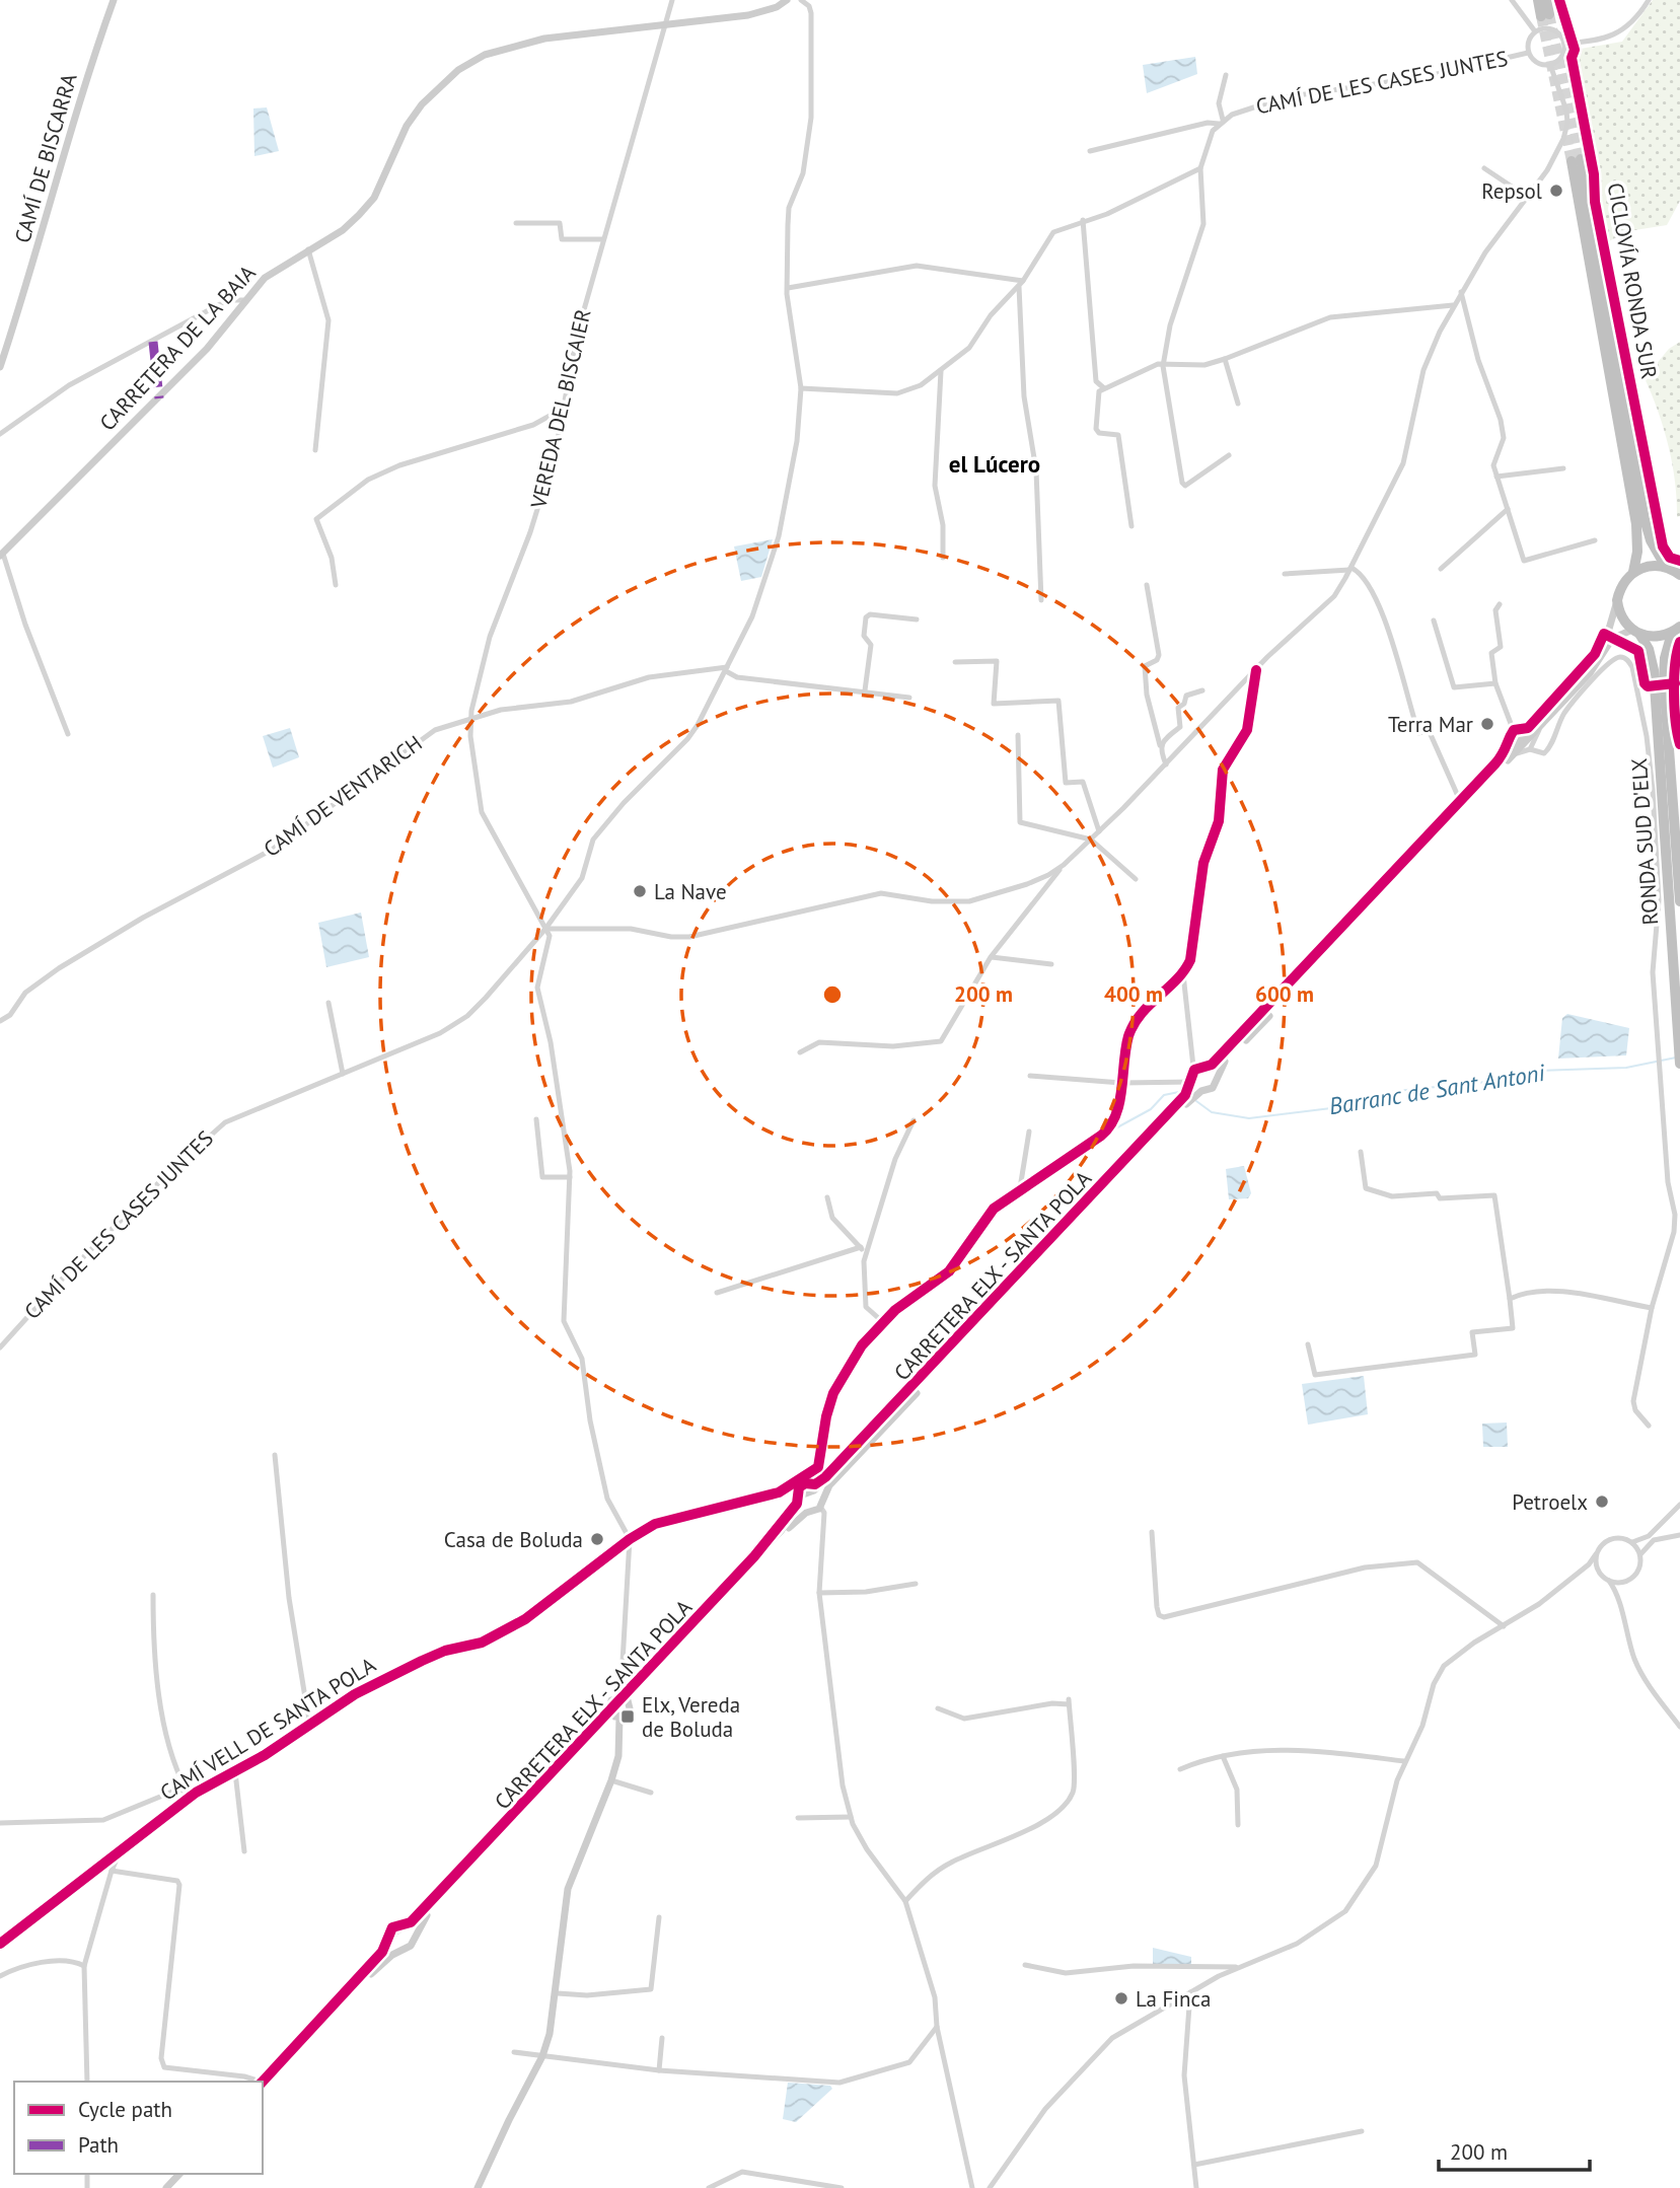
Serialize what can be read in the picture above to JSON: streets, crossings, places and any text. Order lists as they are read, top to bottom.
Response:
{
  "streets": {
    "highway": ["RONDA SUD D'ELX"],
    "main road": ["CAMÍ DE BISCARRA", "CARRETERA DE LA BAIA", "CARRETERA ELX - SANTA POLA"],
    "street": [
      "CAMÍ DE LES CASES JUNTES",
      "VEREDA DEL BISCAIER",
      "CAMÍ DE VENTARICH",
      "CAMÍ VELL DE SANTA POLA"
    ],
    "cycle path": ["CICLOVÍA RONDA SUR"]
  },
  "crossings": [
    ["CAMÍ DE LES CASES JUNTES", "VEREDA DEL BISCAIER"],
    ["CAMÍ DE LES CASES JUNTES", "CAMÍ DE VENTARICH"],
    ["CARRETERA DE LA BAIA", "VEREDA DEL BISCAIER"],
    ["VEREDA DEL BISCAIER", "CAMÍ DE VENTARICH"]
  ],
  "districts": ["el Lúcero"],
  "water": ["Barranc de Sant Antoni"],
  "places": {
    "other": [
      "Repsol",
      "Terra Mar",
      "La Nave",
      "Petroelx",
      "Casa de Boluda",
      "La Finca"
    ],
    "transit": ["Elx, Vereda de Boluda"]
  },
  "legend": ["Cycle path", "Path"],
  "scale_bar": "200 m",
  "rings": ["200 m", "400 m", "600 m"]
}
